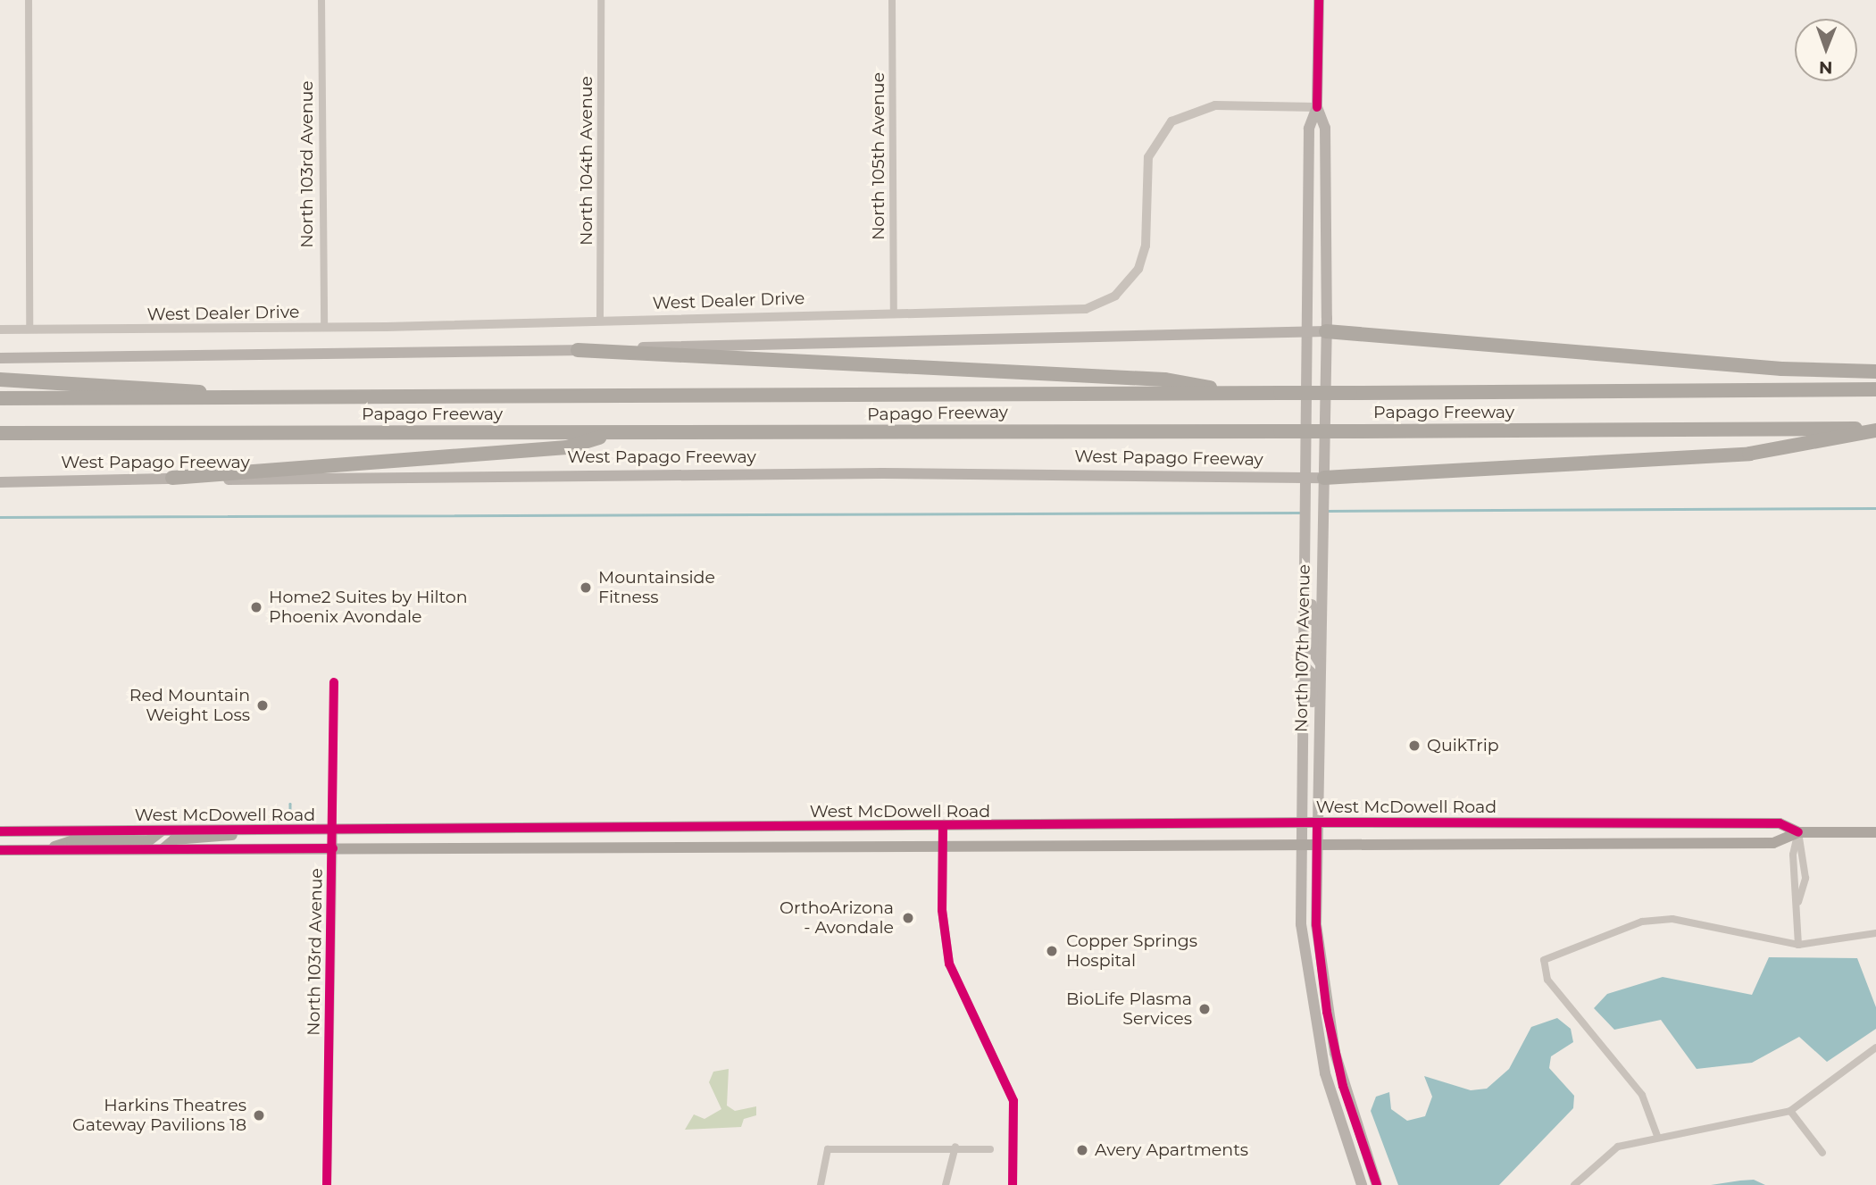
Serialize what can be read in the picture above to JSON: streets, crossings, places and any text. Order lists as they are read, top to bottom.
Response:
{
  "streets": {
    "highway": ["Papago Freeway"],
    "main road": ["West Papago Freeway", "North 107th Avenue", "West McDowell Road"],
    "street": [
      "North 105th Avenue",
      "North 104th Avenue",
      "North 103rd Avenue",
      "West Dealer Drive"
    ]
  },
  "crossings": [
    ["North 105th Avenue", "West Dealer Drive"],
    ["North 104th Avenue", "West Dealer Drive"],
    ["North 103rd Avenue", "West Dealer Drive"],
    ["North 103rd Avenue", "West McDowell Road"],
    ["West Dealer Drive", "North 107th Avenue"],
    ["West Papago Freeway", "North 107th Avenue"],
    ["North 107th Avenue", "West McDowell Road"]
  ],
  "places": [
    "Mountainside Fitness",
    "Home2 Suites by Hilton Phoenix Avondale",
    "Red Mountain Weight Loss",
    "QuikTrip",
    "OrthoArizona - Avondale",
    "Copper Springs Hospital",
    "BioLife Plasma Services",
    "Harkins Theatres Gateway Pavilions 18",
    "Avery Apartments"
  ],
  "north": "bottom"
}
